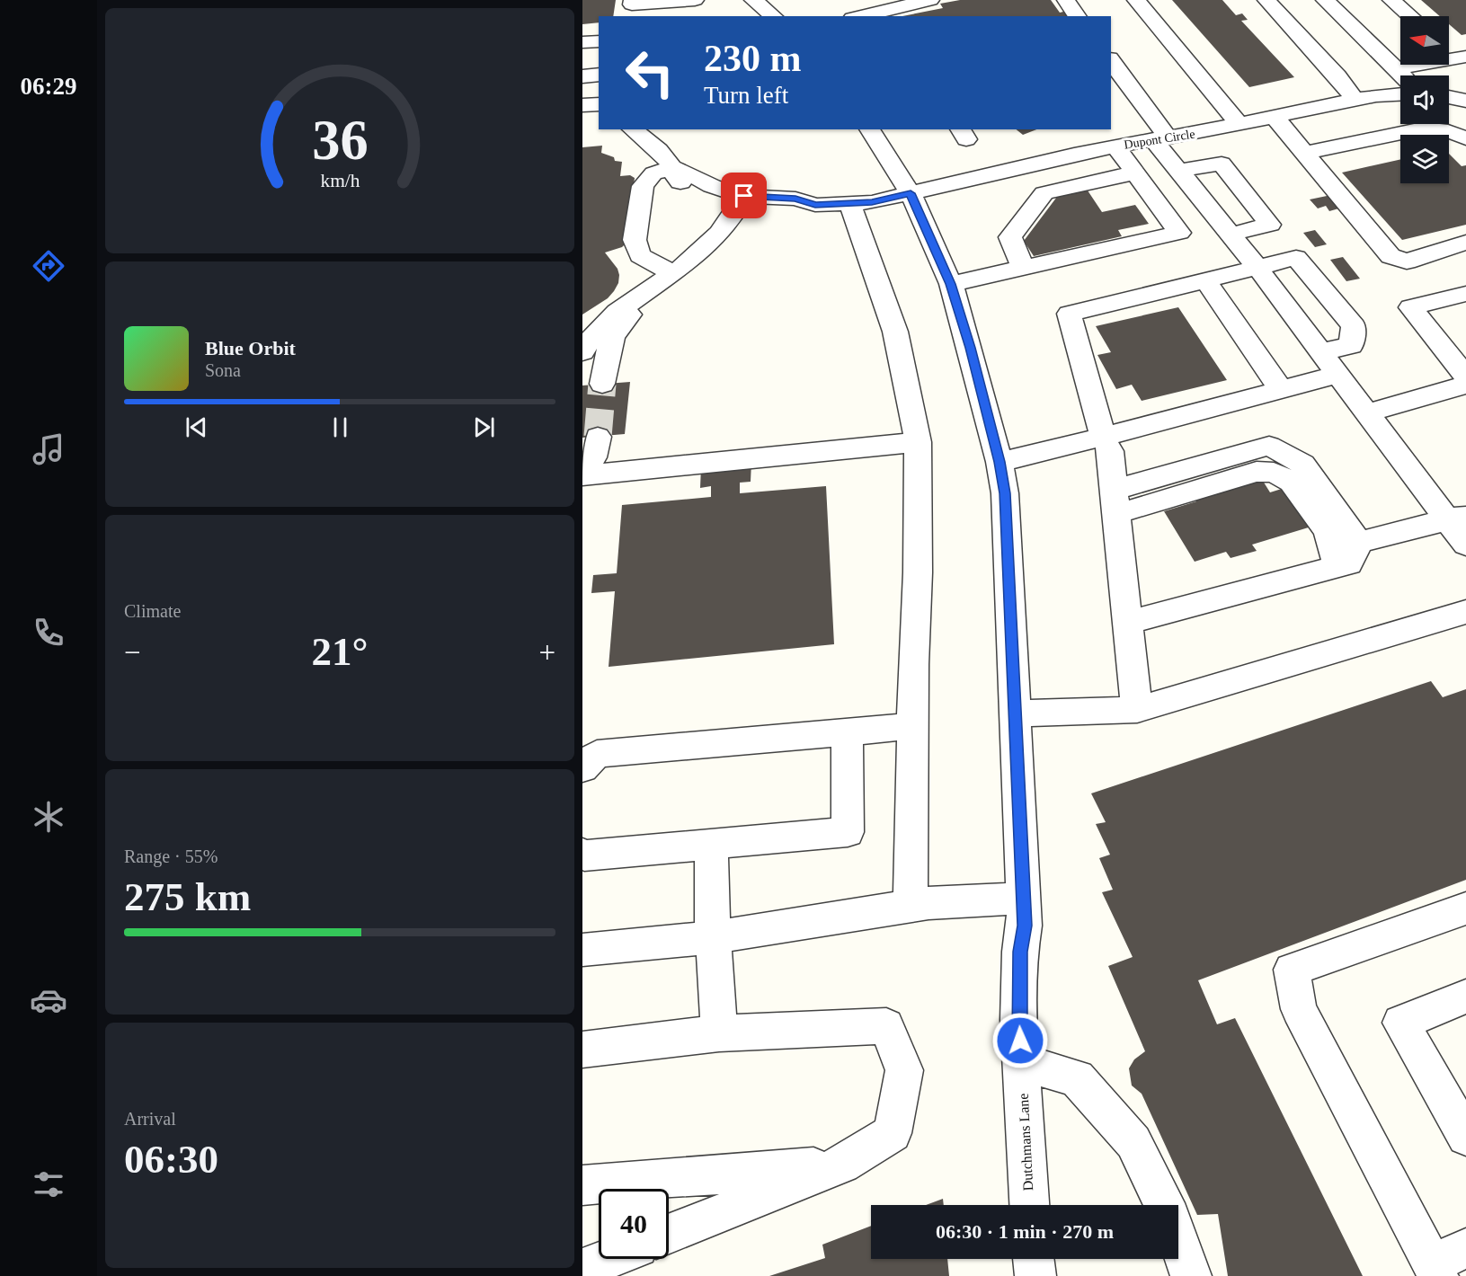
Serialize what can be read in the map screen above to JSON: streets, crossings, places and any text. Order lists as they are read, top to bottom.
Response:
{
  "streets": {
    "street": ["Dupont Circle", "Dutchmans Lane"]
  },
  "crossings": [
    ["Dupont Circle", "Dutchmans Lane"]
  ],
  "north": "left",
  "page": {
    "tabs": "06:29",
    "turn": ["230 m", "Turn left"],
    "song": ["Blue Orbit", "Sona"],
    "tile": [
      "Climate",
      ["Range · 55%", "275 km"],
      ["Arrival", "06:30"]
    ],
    "heat": ["−", "21°", "+"],
    "limit": "40",
    "trip": "06:30 · 1 min · 270 m",
    "gauge": ["36", "km/h"]
  }
}
